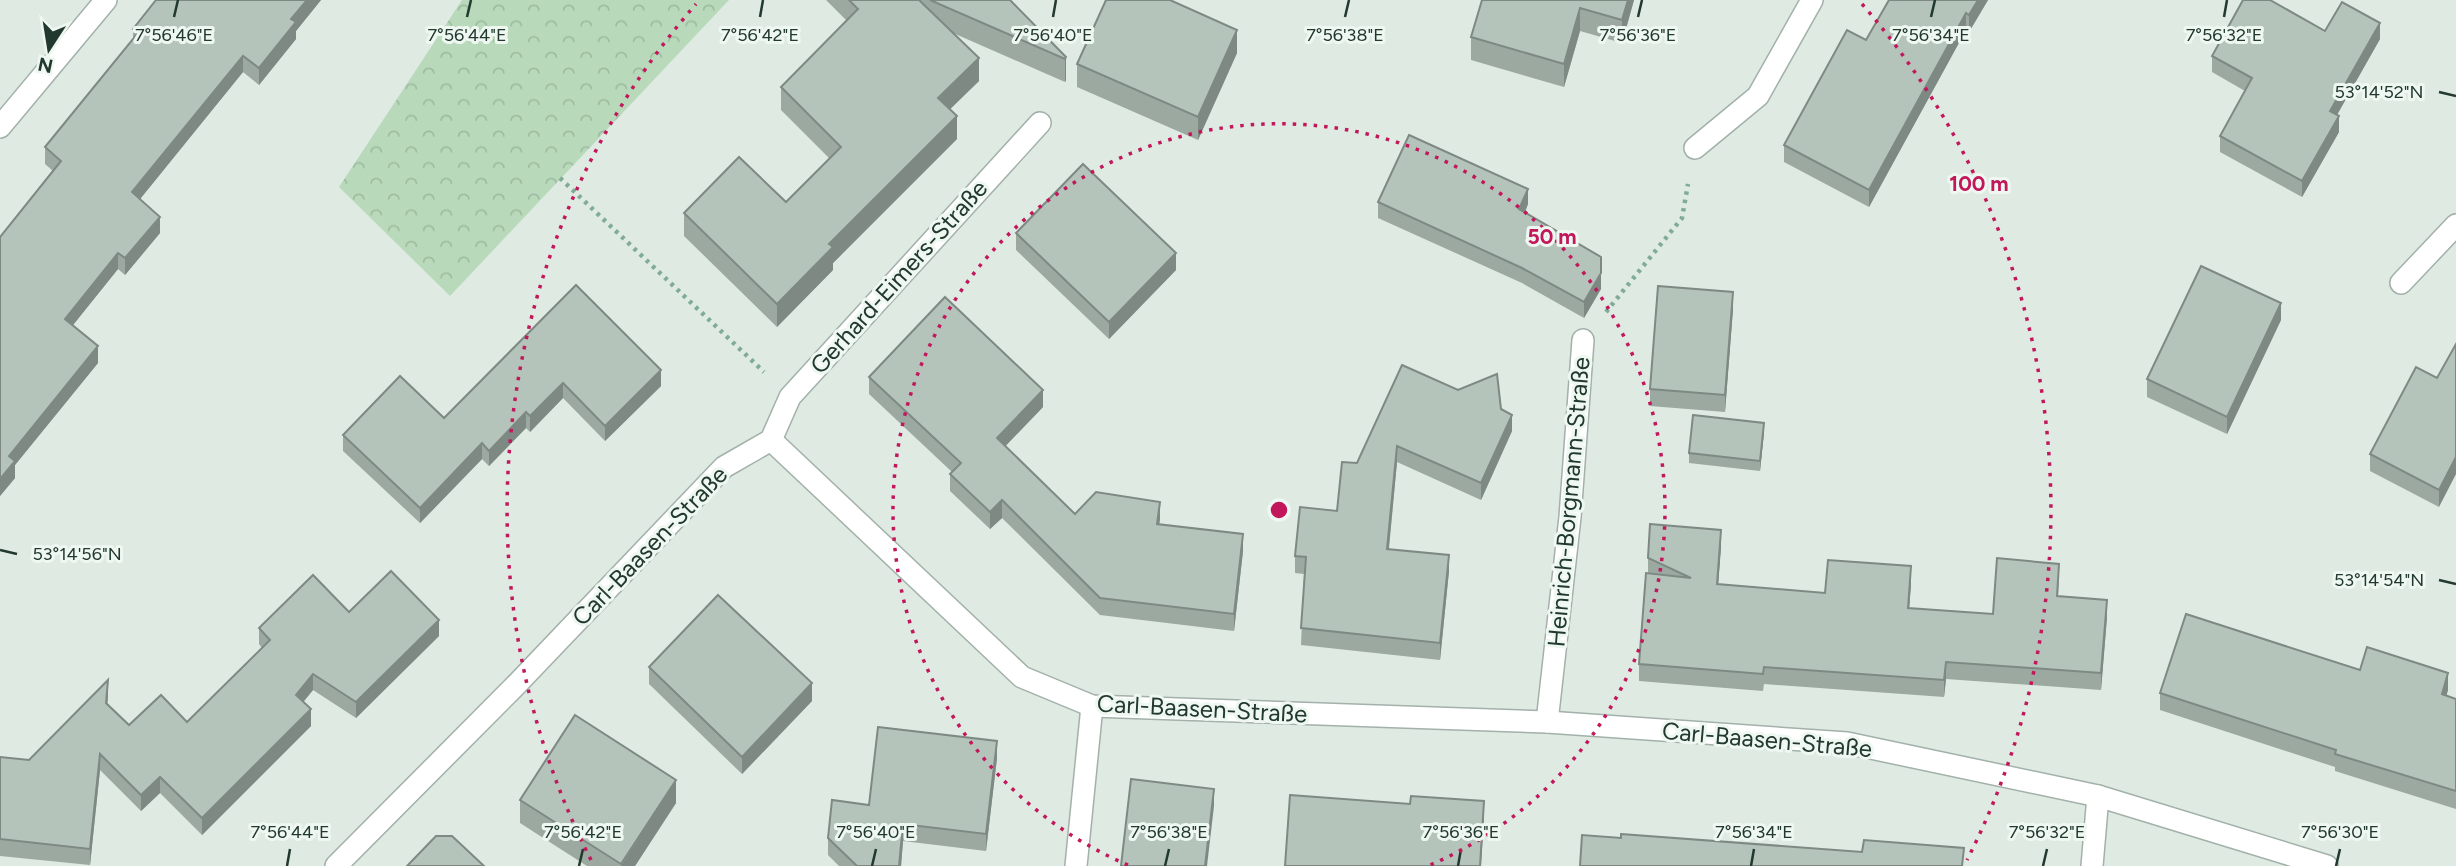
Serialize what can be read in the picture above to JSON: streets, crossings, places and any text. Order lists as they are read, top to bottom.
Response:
{
  "streets": {
    "street": ["Gerhard-Eimers-Straße", "Heinrich-Borgmann-Straße", "Carl-Baasen-Straße"]
  },
  "crossings": [
    ["Gerhard-Eimers-Straße", "Carl-Baasen-Straße"],
    ["Heinrich-Borgmann-Straße", "Carl-Baasen-Straße"]
  ],
  "north": "bottom",
  "coordinates": [
    "7°56'46\"E",
    "7°56'44\"E",
    "7°56'42\"E",
    "7°56'40\"E",
    "7°56'38\"E",
    "7°56'36\"E",
    "7°56'34\"E",
    "7°56'32\"E",
    "53°14'52\"N",
    "53°14'56\"N",
    "53°14'54\"N",
    "7°56'30\"E"
  ],
  "rings": ["100 m", "50 m"]
}
